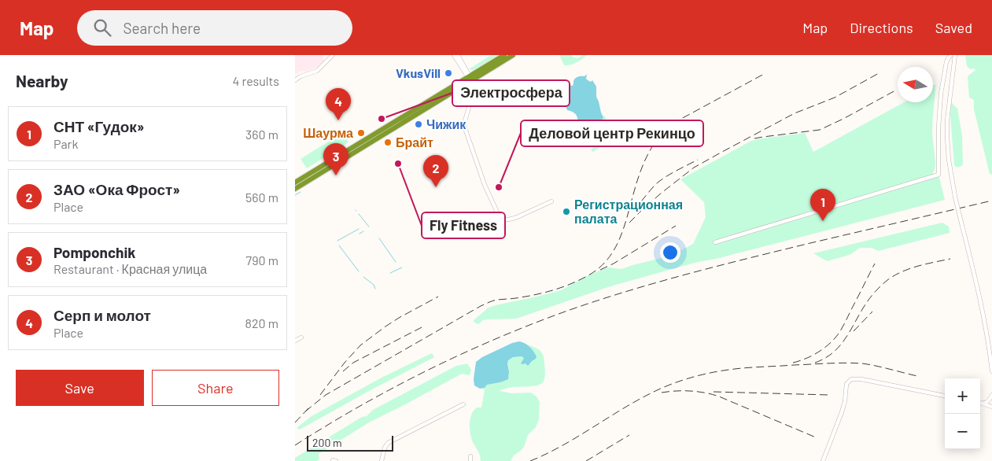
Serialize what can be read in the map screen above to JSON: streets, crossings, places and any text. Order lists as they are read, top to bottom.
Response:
{
  "places": [
    "VkusVill",
    "Электросфера",
    "Чижик",
    "Шаурма",
    "Брайт",
    "Fly Fitness",
    "Деловой центр Рекинцо",
    "Регистрационная палата"
  ],
  "scale_bar": "200 m",
  "north": "left",
  "page": {
    "header": "Map",
    "search": "Search here",
    "nav": ["Map", "Directions", "Saved"],
    "heading": ["Nearby", "4 results"],
    "pins": [
      "4",
      "3",
      "2",
      "1"
    ],
    "list": [
      {
        "mark": "1",
        "name": "СНТ «Гудок»",
        "note": "Park",
        "value": "360 m"
      },
      {
        "mark": "2",
        "name": "ЗАО «Ока Фрост»",
        "note": "Place",
        "value": "560 m"
      },
      {
        "mark": "3",
        "name": "Pomponchik",
        "note": "Restaurant · Красная улица",
        "value": "790 m"
      },
      {
        "mark": "4",
        "name": "Серп и молот",
        "note": "Place",
        "value": "820 m"
      }
    ],
    "buttons": ["Save", "Share"],
    "map_buttons": ["+", "−"],
    "scale": "200 m"
  }
}
